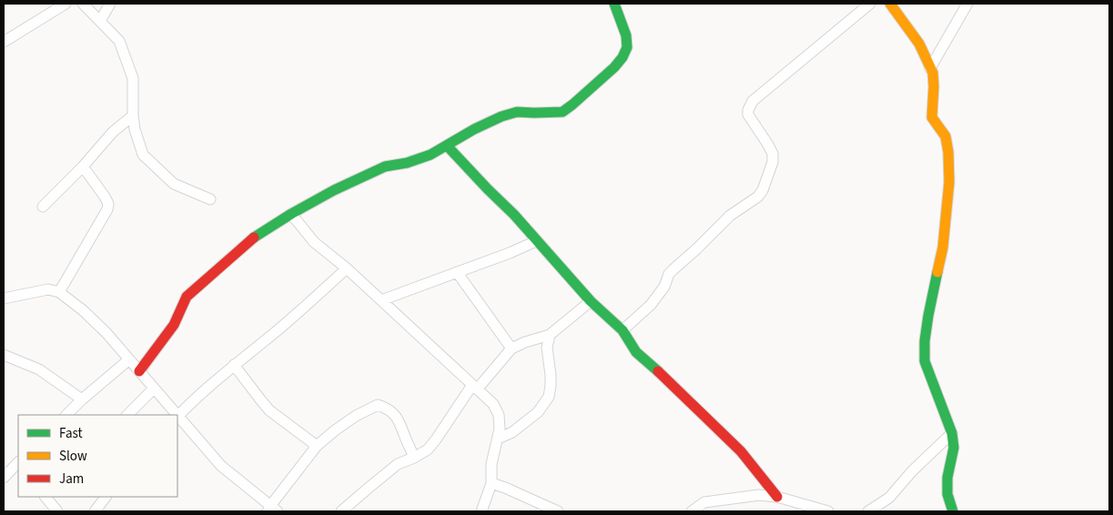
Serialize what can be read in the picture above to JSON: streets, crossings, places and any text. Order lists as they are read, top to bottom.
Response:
{
  "legend": ["Fast", "Slow", "Jam"]
}
